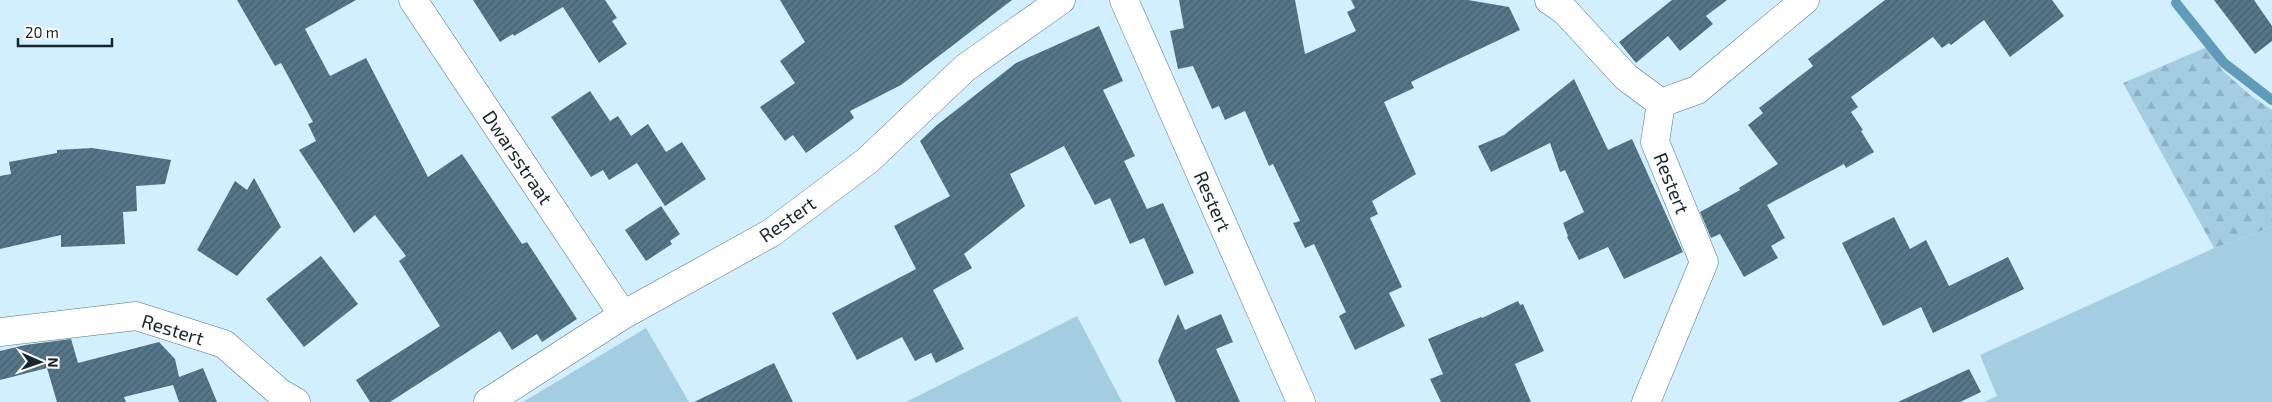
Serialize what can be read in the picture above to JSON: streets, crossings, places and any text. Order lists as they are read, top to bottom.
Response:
{
  "streets": {
    "street": ["Dwarsstraat", "Restert"]
  },
  "crossings": [
    ["Dwarsstraat", "Restert"]
  ],
  "scale_bar": "20 m",
  "north": "right"
}
